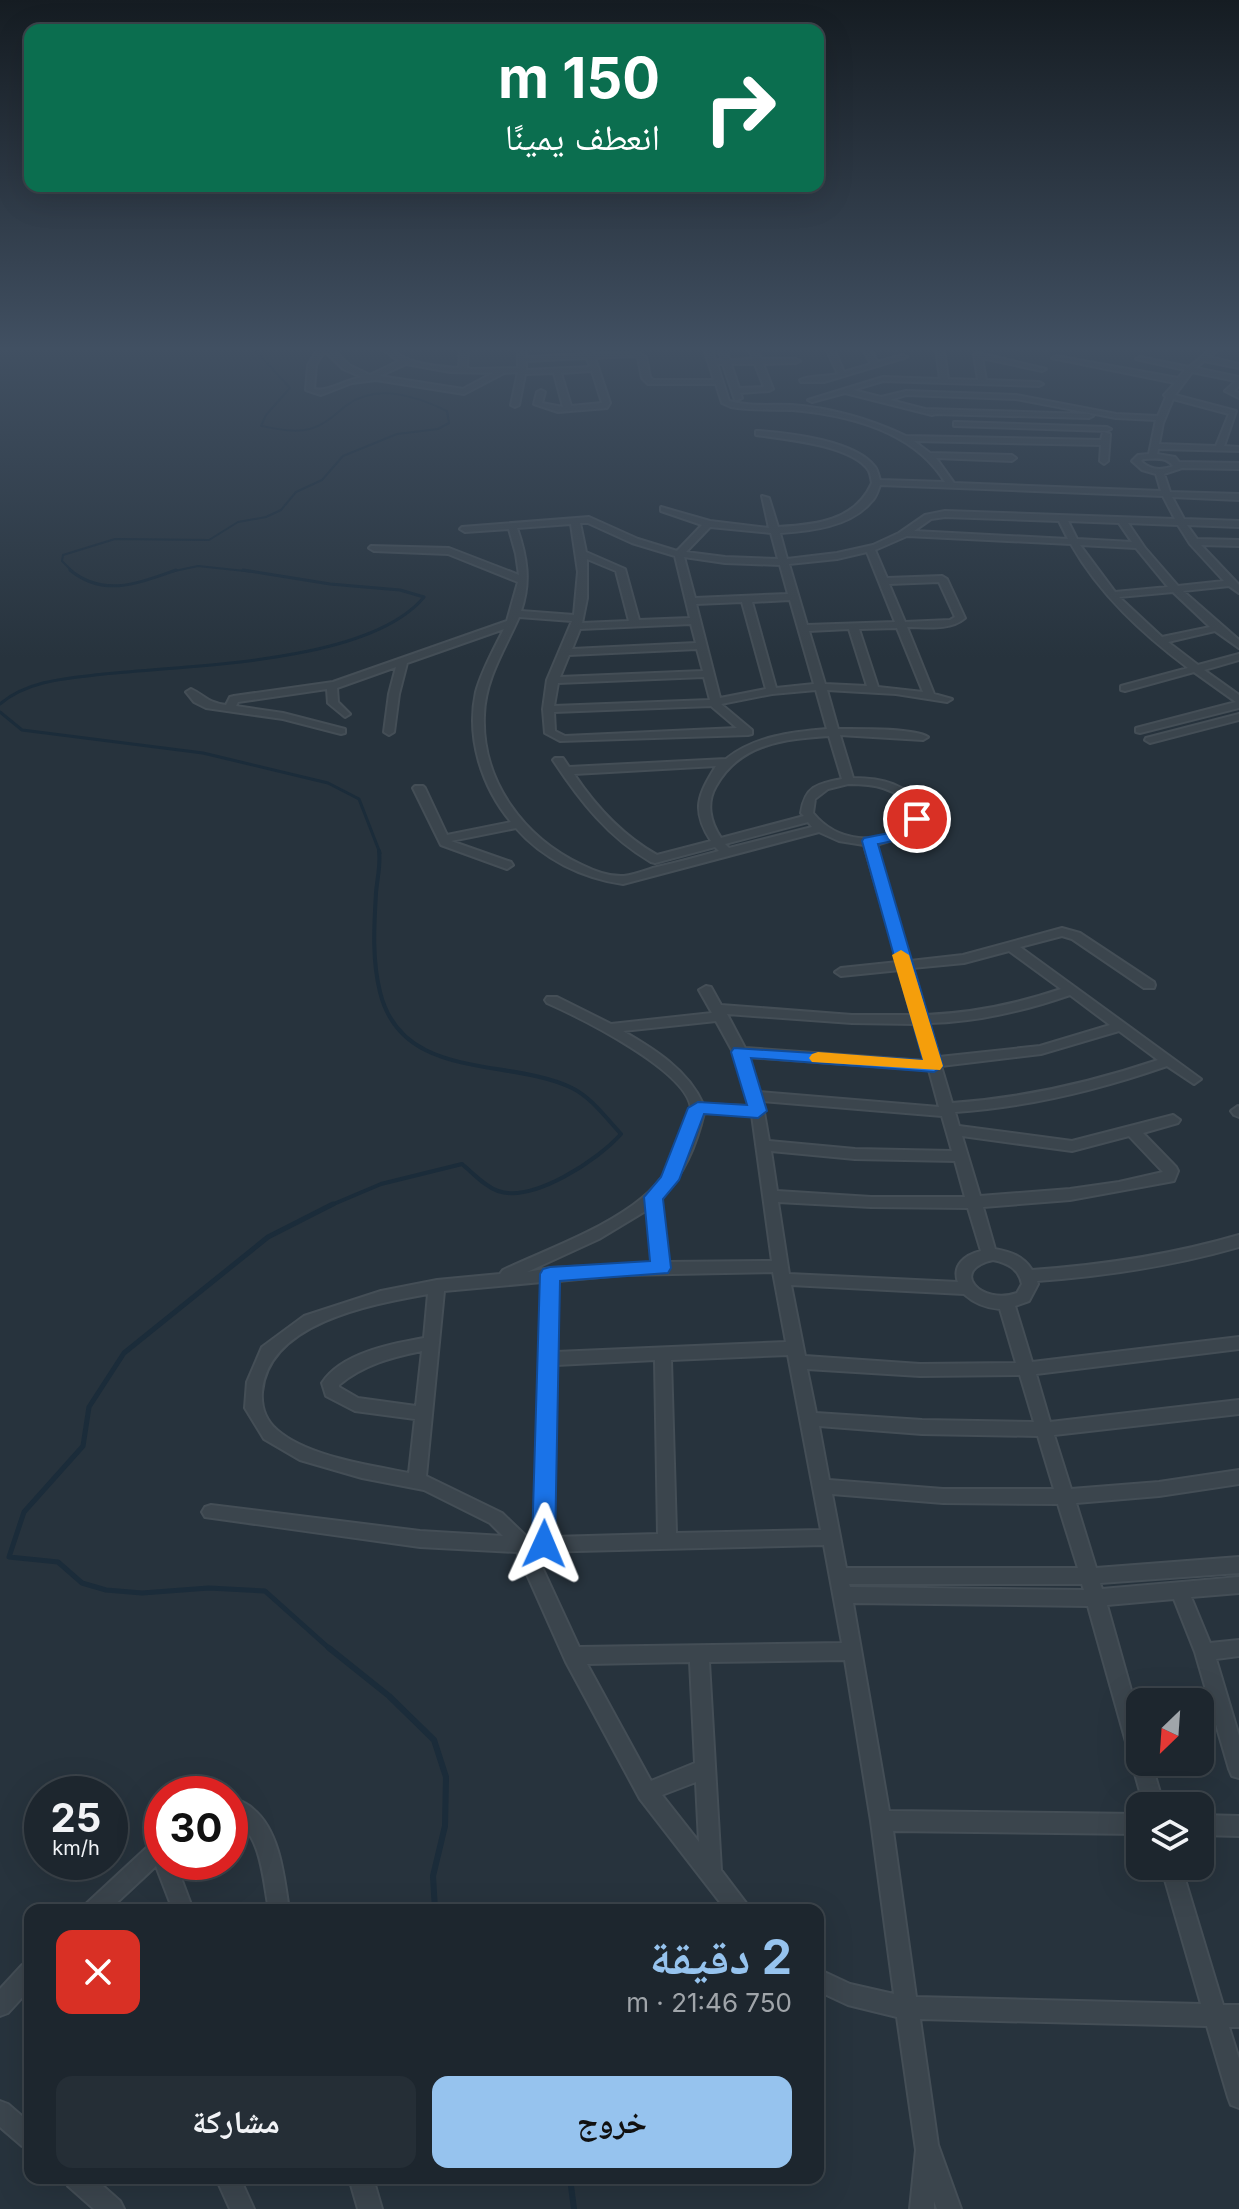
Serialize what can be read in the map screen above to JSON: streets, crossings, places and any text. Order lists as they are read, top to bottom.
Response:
{
  "north": "bottom left",
  "page": {
    "turn": ["150 m", "انعطف يمينًا"],
    "speed": "25 km/h",
    "limit": "30",
    "heading": ["2 دقيقة", "750 m · 21:46"],
    "buttons": ["خروج", "مشاركة"]
  }
}
